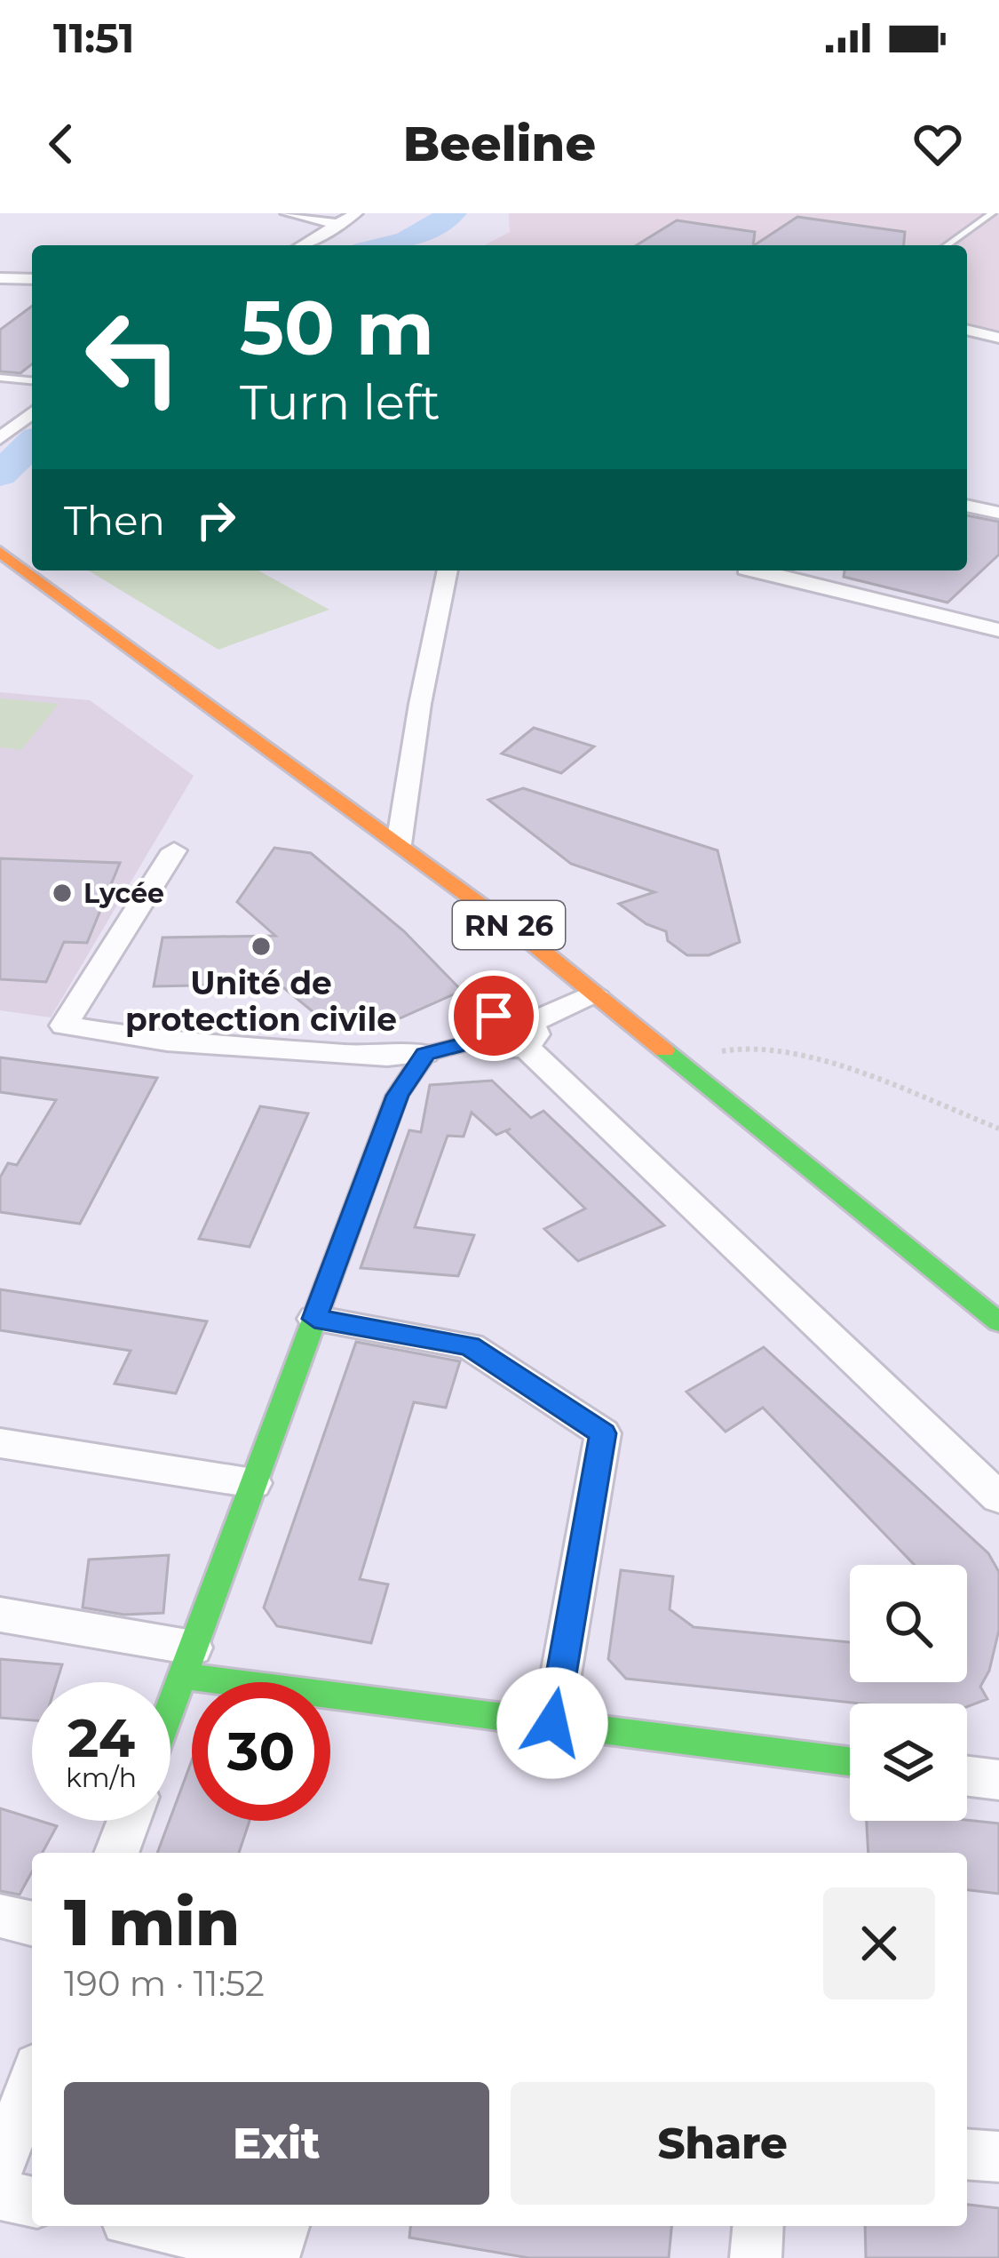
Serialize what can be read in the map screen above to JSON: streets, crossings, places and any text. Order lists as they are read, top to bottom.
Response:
{
  "streets": {
    "main road": ["RN 26"]
  },
  "places": ["Lycée", "Unité de protection civile"],
  "page": {
    "status": "11:51",
    "header": "Beeline",
    "turn": ["50 m", "Turn left"],
    "then": "Then",
    "speed": "24 km/h",
    "limit": "30",
    "heading": ["1 min", "190 m · 11:52"],
    "buttons": ["Exit", "Share"]
  }
}
